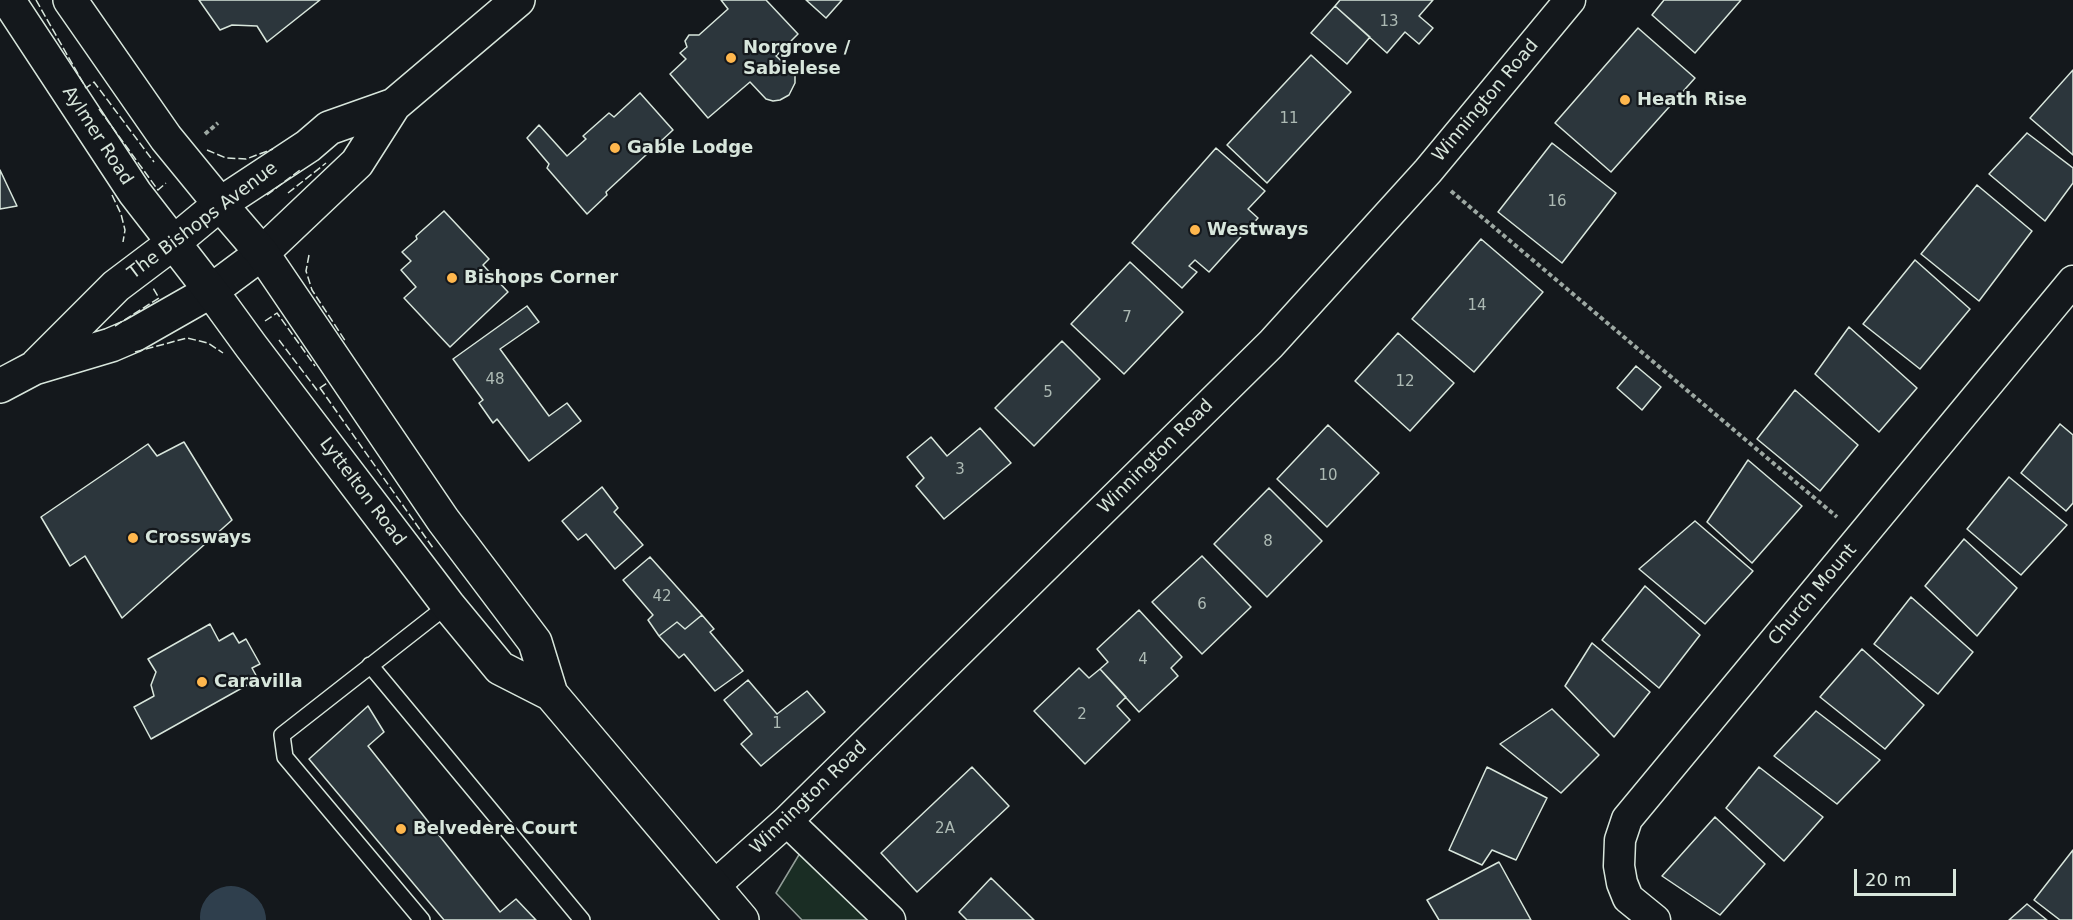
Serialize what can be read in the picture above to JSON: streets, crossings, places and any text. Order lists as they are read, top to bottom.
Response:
{
  "streets": {
    "main road": ["Aylmer Road", "The Bishops Avenue", "Lyttelton Road"],
    "street": ["Winnington Road", "Church Mount"]
  },
  "crossings": [
    ["Winnington Road", "Lyttelton Road"],
    ["Aylmer Road", "The Bishops Avenue"],
    ["Aylmer Road", "Lyttelton Road"],
    ["The Bishops Avenue", "Lyttelton Road"]
  ],
  "places": [
    "Norgrove / Sabielese",
    "Heath Rise",
    "Gable Lodge",
    "Westways",
    "Bishops Corner",
    "Crossways",
    "Caravilla",
    "Belvedere Court"
  ],
  "house_numbers": [
    "13",
    "11",
    "16",
    "14",
    "7",
    "48",
    "12",
    "5",
    "3",
    "10",
    "8",
    "42",
    "6",
    "4",
    "2",
    "1",
    "2A"
  ],
  "scale_bar": "20 m"
}
